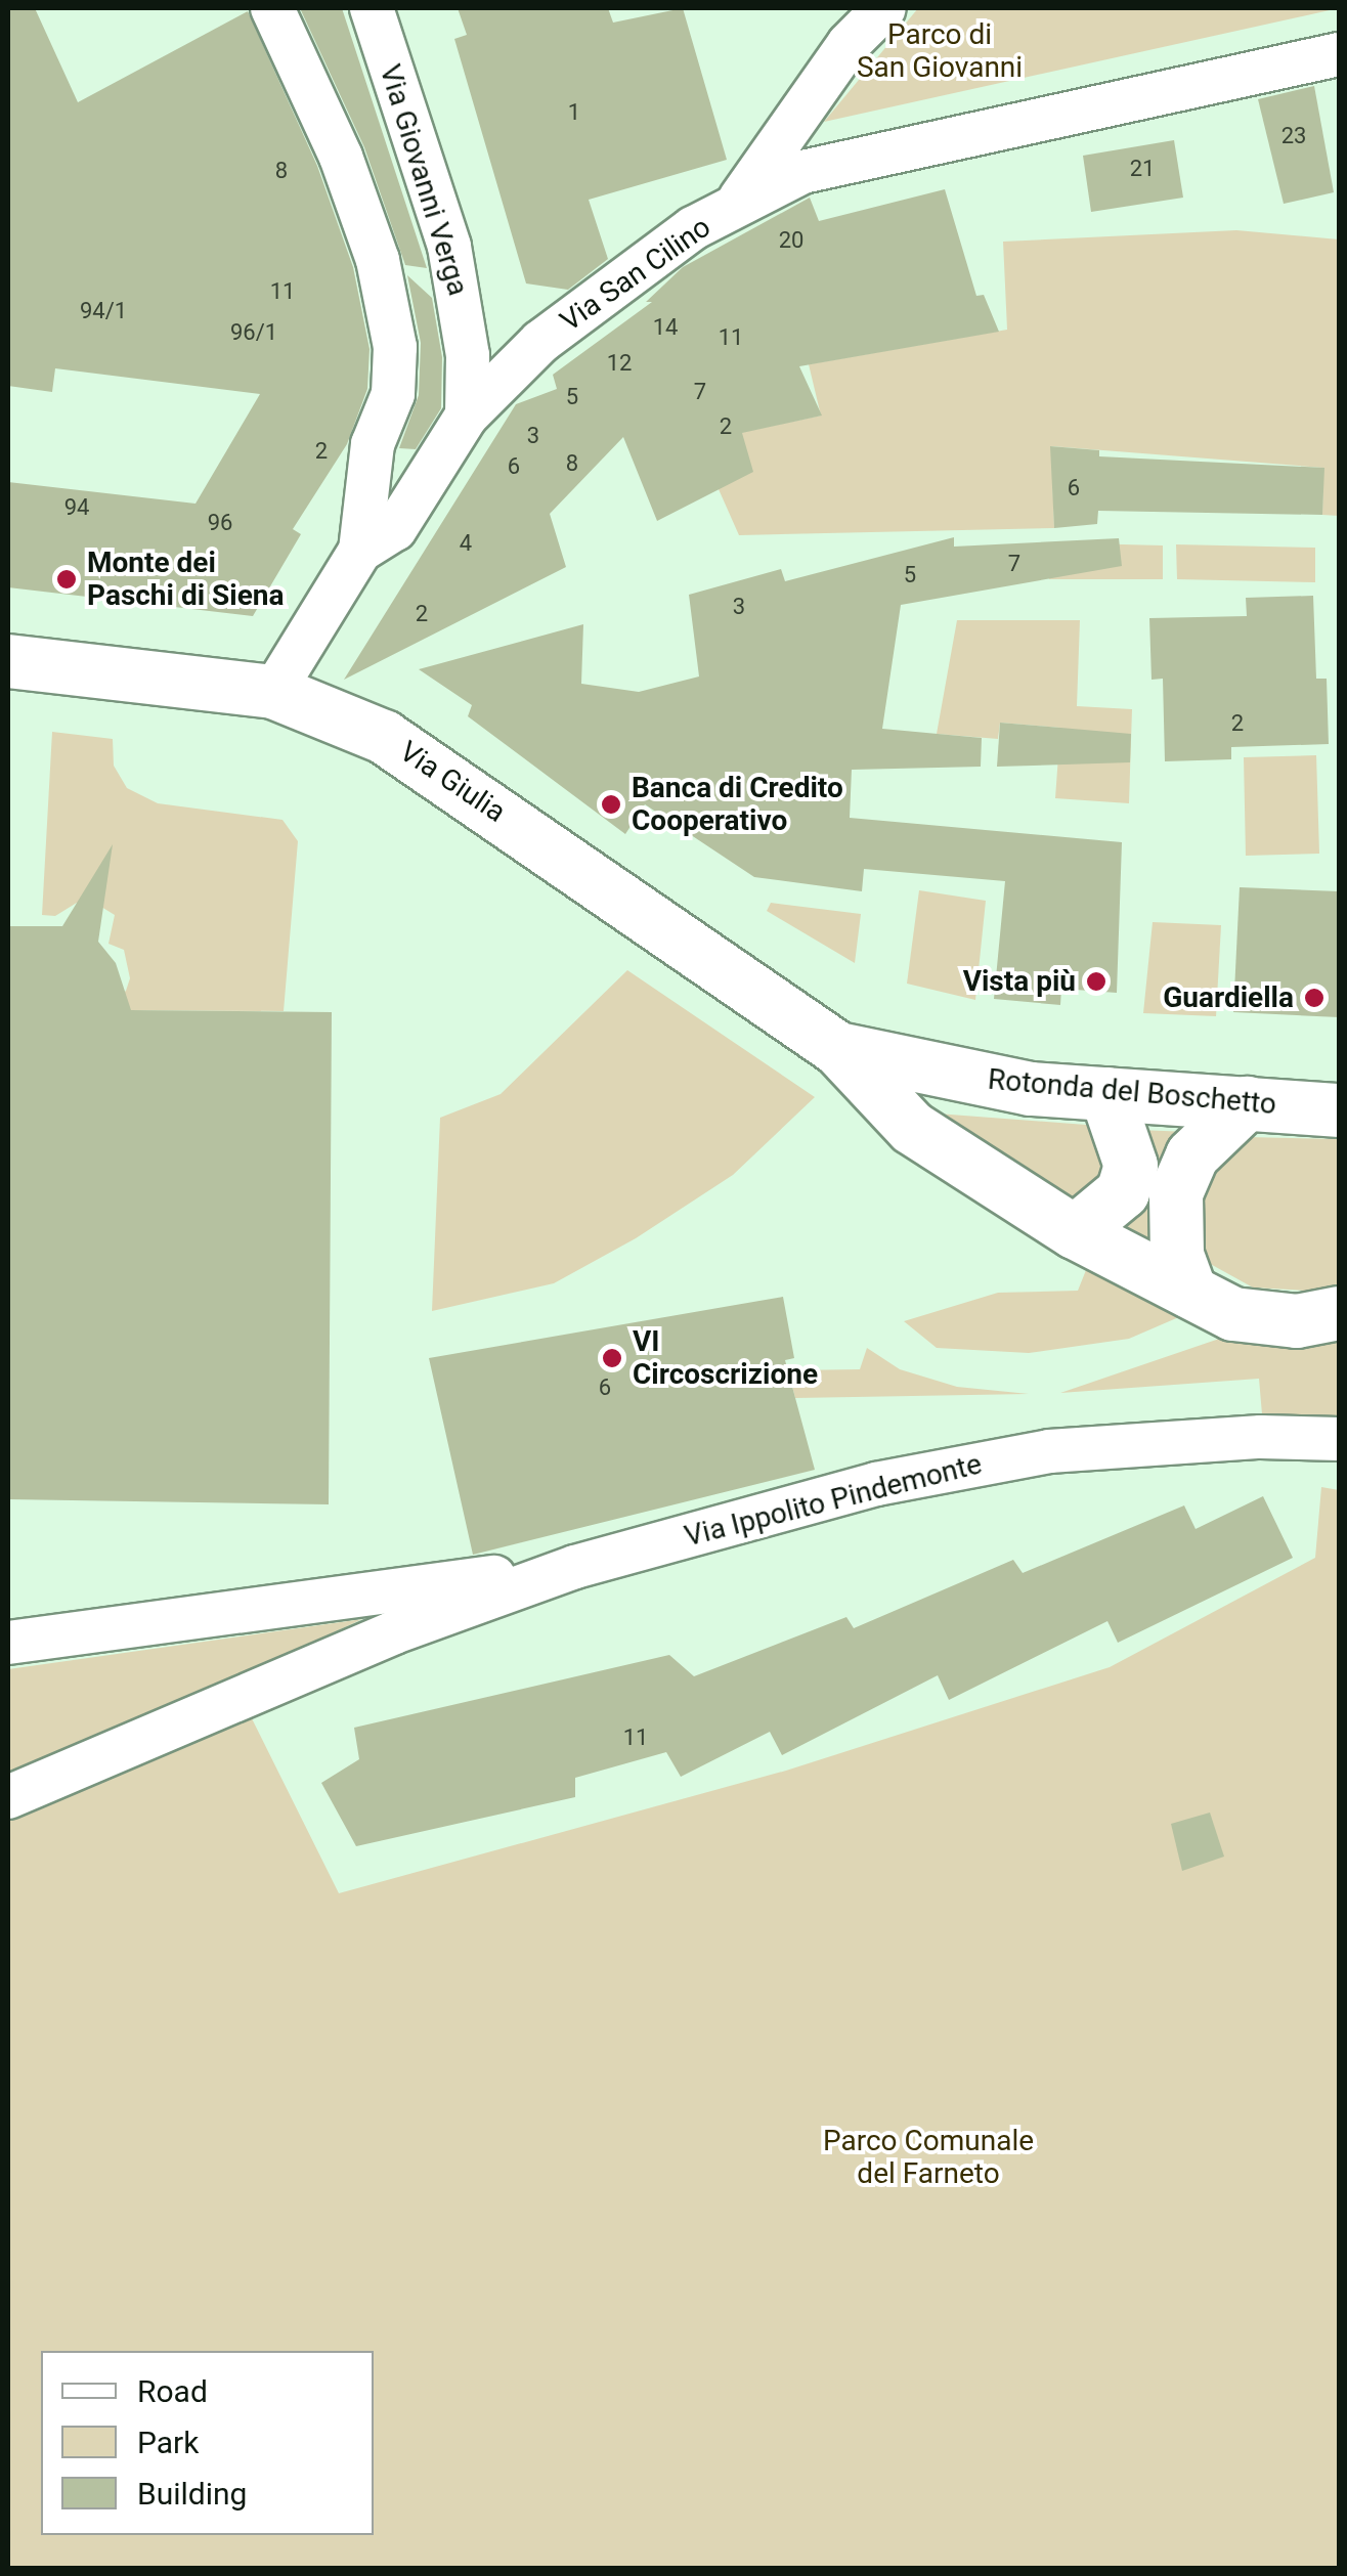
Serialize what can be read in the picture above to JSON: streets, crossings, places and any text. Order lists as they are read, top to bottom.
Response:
{
  "streets": {
    "street": [
      "Via Giovanni Verga",
      "Via San Cilino",
      "Via Giulia",
      "Rotonda del Boschetto",
      "Via Ippolito Pindemonte"
    ]
  },
  "crossings": [
    ["Via Giovanni Verga", "Via San Cilino"],
    ["Via San Cilino", "Via Giulia"],
    ["Via Giulia", "Rotonda del Boschetto"]
  ],
  "parks": ["Parco di San Giovanni", "Parco Comunale del Farneto"],
  "places": [
    "Monte dei Paschi di Siena",
    "Banca di Credito Cooperativo",
    "Vista più",
    "Guardiella",
    "VI Circoscrizione"
  ],
  "house_numbers": [
    "1",
    "23",
    "21",
    "8",
    "20",
    "11",
    "94/1",
    "14",
    "96/1",
    "11",
    "12",
    "7",
    "5",
    "2",
    "3",
    "2",
    "8",
    "6",
    "6",
    "94",
    "96",
    "4",
    "7",
    "5",
    "3",
    "2",
    "2",
    "6",
    "11"
  ],
  "legend": ["Road", "Park", "Building"]
}
